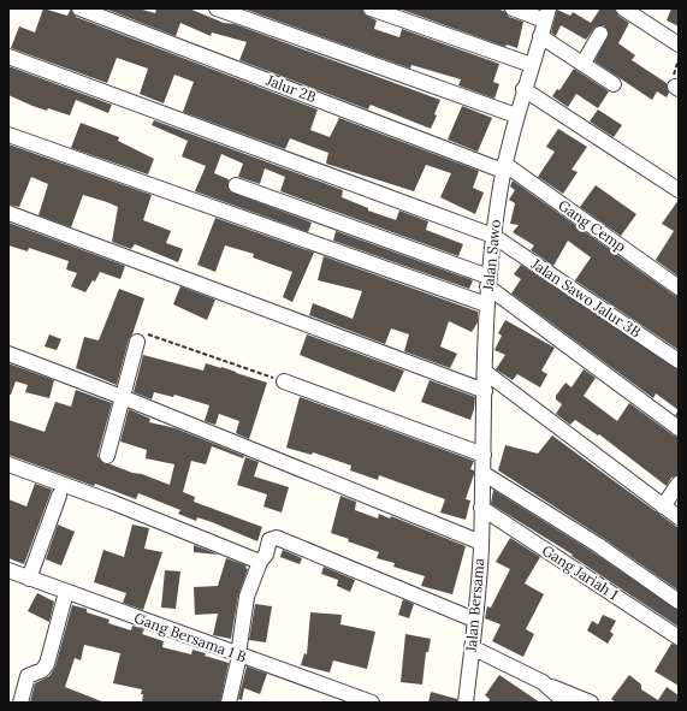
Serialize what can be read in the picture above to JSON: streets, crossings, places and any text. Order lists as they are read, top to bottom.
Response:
{
  "streets": {
    "street": [
      "Jalur 2B",
      "Gang Cemp",
      "Jalan Sawo",
      "Jalan Sawo Jalur 3B",
      "Gang Jariah 1",
      "Jalan Bersama",
      "Gang Bersama 1 B"
    ]
  },
  "crossings": [
    ["Jalur 2B", "Gang Cemp"],
    ["Jalur 2B", "Jalan Sawo"],
    ["Gang Cemp", "Jalan Sawo"],
    ["Jalan Sawo", "Jalan Sawo Jalur 3B"],
    ["Jalan Sawo", "Gang Jariah 1"],
    ["Jalan Sawo", "Jalan Bersama"],
    ["Gang Jariah 1", "Jalan Bersama"]
  ]
}
